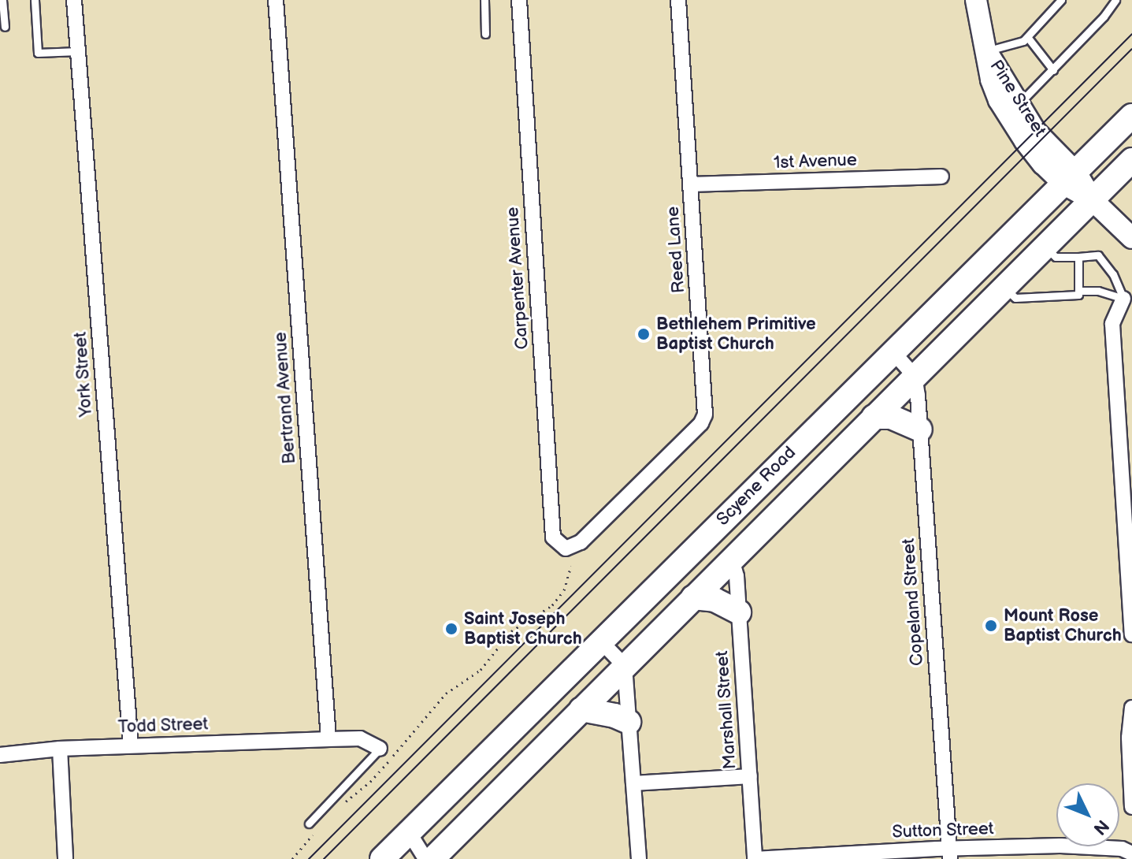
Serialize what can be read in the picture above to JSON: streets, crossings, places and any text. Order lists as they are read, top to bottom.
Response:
{
  "streets": {
    "main road": ["Scyene Road"],
    "street": [
      "Pine Street",
      "1st Avenue",
      "Reed Lane",
      "Carpenter Avenue",
      "York Street",
      "Bertrand Avenue",
      "Copeland Street",
      "Marshall Street",
      "Todd Street",
      "Sutton Street"
    ]
  },
  "crossings": [
    ["Pine Street", "Scyene Road"],
    ["1st Avenue", "Reed Lane"],
    ["Reed Lane", "Carpenter Avenue"],
    ["York Street", "Todd Street"],
    ["Bertrand Avenue", "Todd Street"],
    ["Scyene Road", "Copeland Street"],
    ["Scyene Road", "Marshall Street"],
    ["Copeland Street", "Sutton Street"],
    ["Marshall Street", "Sutton Street"]
  ],
  "places": ["Bethlehem Primitive Baptist Church", "Mount Rose Baptist Church", "Saint Joseph Baptist Church"],
  "north": "bottom right"
}
